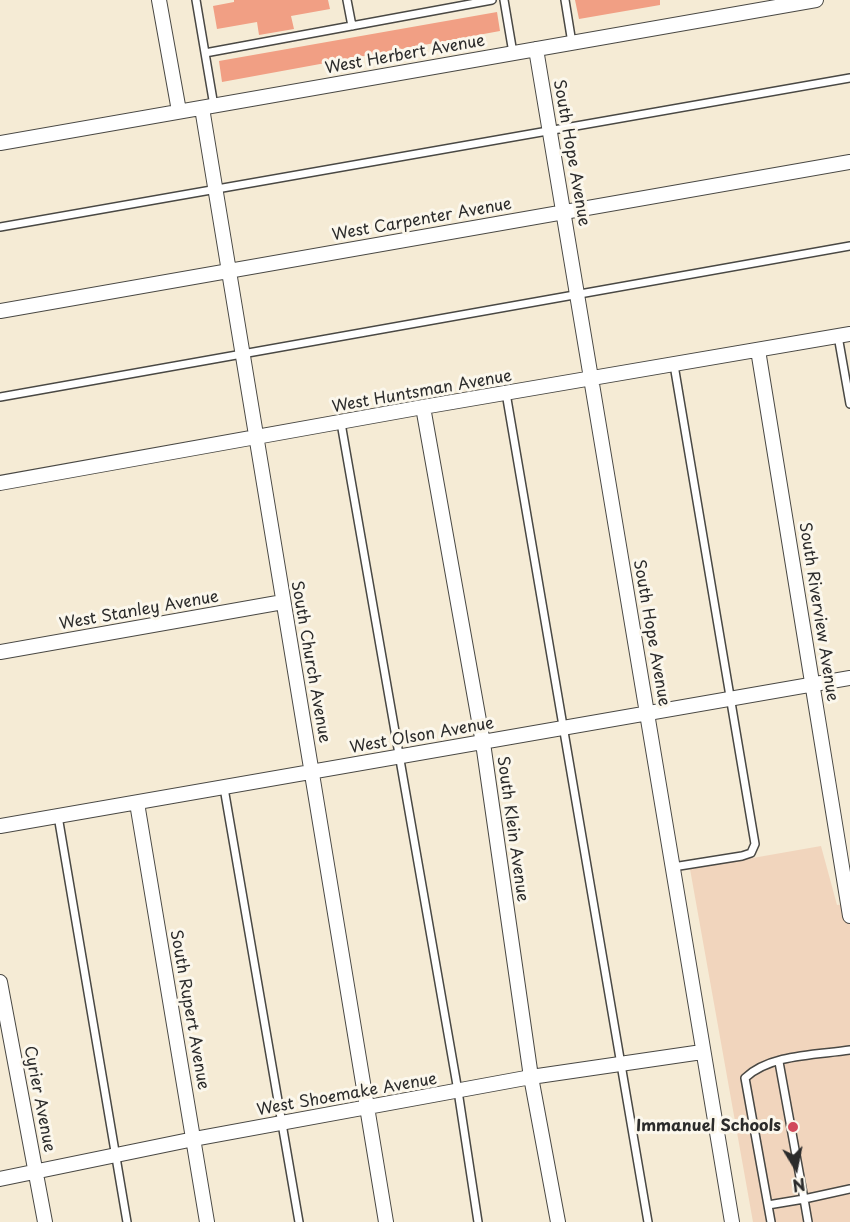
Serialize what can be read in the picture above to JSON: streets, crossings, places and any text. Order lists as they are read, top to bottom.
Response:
{
  "streets": {
    "street": [
      "West Herbert Avenue",
      "South Hope Avenue",
      "West Carpenter Avenue",
      "West Huntsman Avenue",
      "West Stanley Avenue",
      "South Riverview Avenue",
      "South Church Avenue",
      "West Olson Avenue",
      "South Klein Avenue",
      "South Rupert Avenue",
      "West Shoemake Avenue",
      "Cyrier Avenue"
    ]
  },
  "crossings": [
    ["West Herbert Avenue", "South Hope Avenue"],
    ["West Herbert Avenue", "South Church Avenue"],
    ["South Hope Avenue", "West Carpenter Avenue"],
    ["South Hope Avenue", "West Huntsman Avenue"],
    ["South Hope Avenue", "West Olson Avenue"],
    ["South Hope Avenue", "West Shoemake Avenue"],
    ["West Carpenter Avenue", "South Church Avenue"],
    ["West Huntsman Avenue", "South Riverview Avenue"],
    ["West Huntsman Avenue", "South Church Avenue"],
    ["West Huntsman Avenue", "South Klein Avenue"],
    ["West Stanley Avenue", "South Church Avenue"],
    ["South Riverview Avenue", "West Olson Avenue"],
    ["South Church Avenue", "West Olson Avenue"],
    ["South Church Avenue", "West Shoemake Avenue"],
    ["West Olson Avenue", "South Klein Avenue"],
    ["West Olson Avenue", "South Rupert Avenue"],
    ["South Klein Avenue", "West Shoemake Avenue"],
    ["South Rupert Avenue", "West Shoemake Avenue"],
    ["West Shoemake Avenue", "Cyrier Avenue"]
  ],
  "places": ["Immanuel Schools"],
  "north": "bottom"
}
